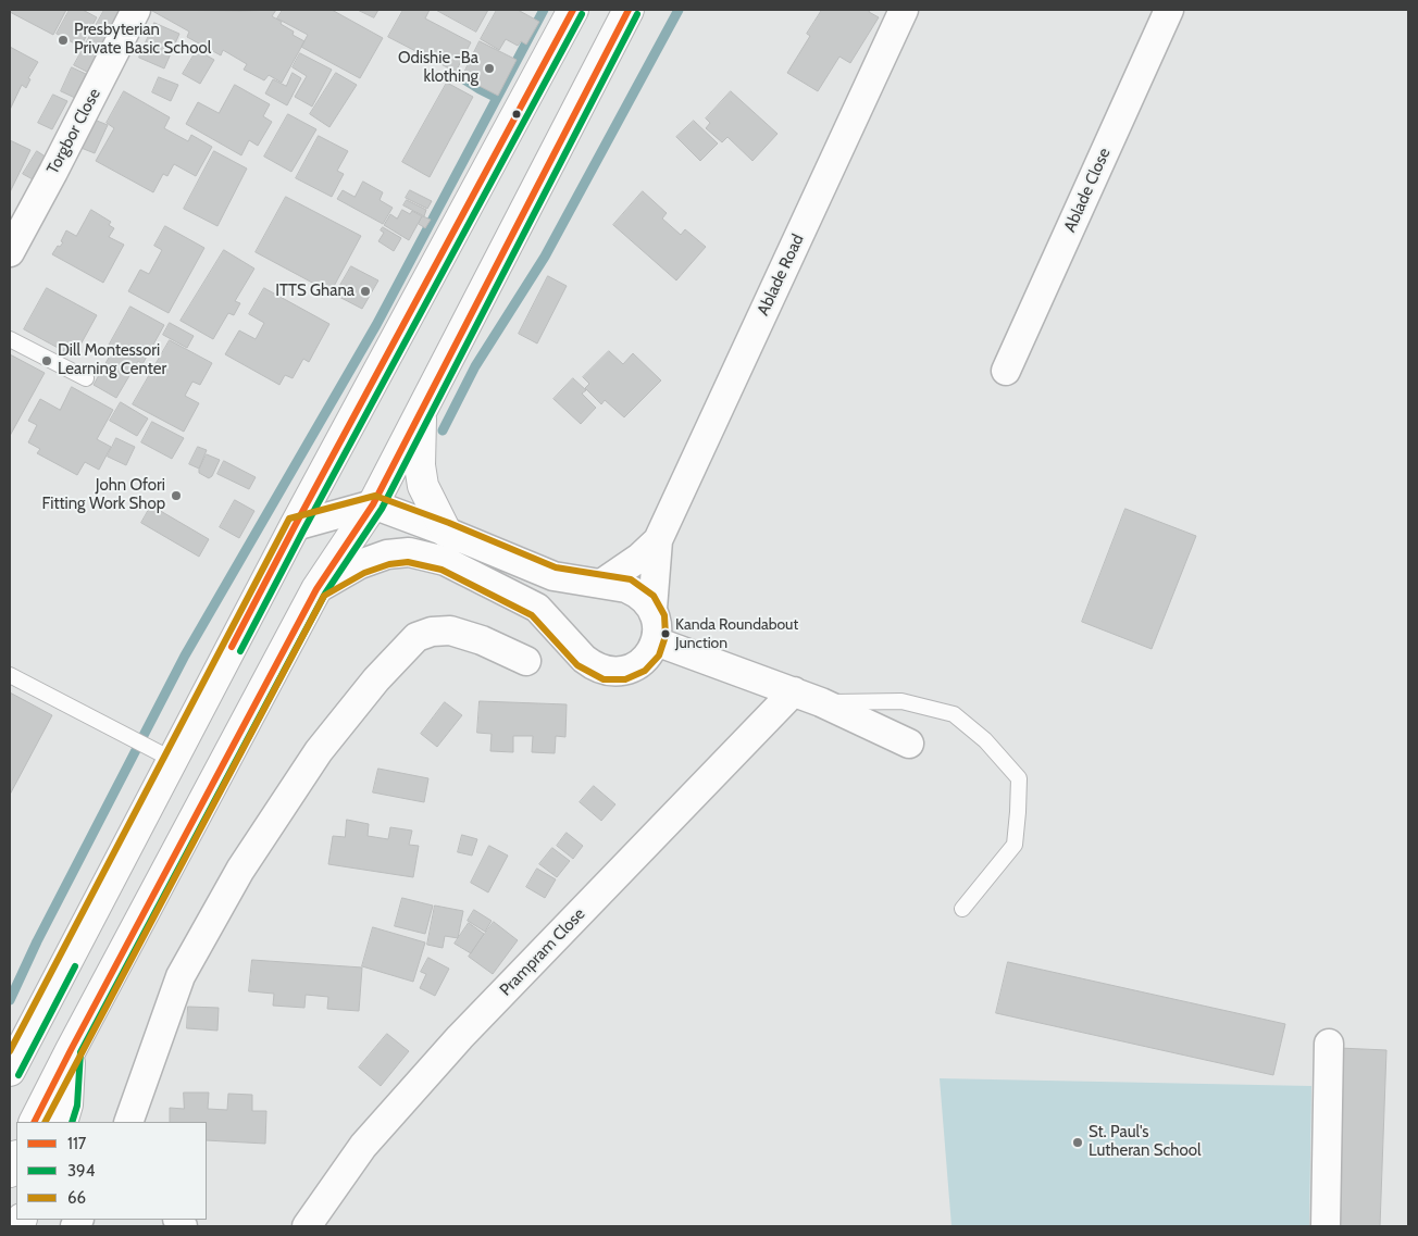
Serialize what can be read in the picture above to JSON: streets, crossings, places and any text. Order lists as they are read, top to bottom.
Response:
{
  "streets": {
    "street": [
      "Torgbor Close",
      "Ablade Close",
      "Ablade Road",
      "Prampram Close"
    ]
  },
  "places": [
    "Presbyterian Private Basic School",
    "Odishie -Ba klothing",
    "ITTS Ghana",
    "Dill Montessori Learning Center",
    "John Ofori Fitting Work Shop",
    "Kanda Roundabout Junction",
    "St. Paul's Lutheran School"
  ],
  "lines": ["transit line 117", "transit line 394", "transit line 66"],
  "legend": ["117", "394", "66"]
}
